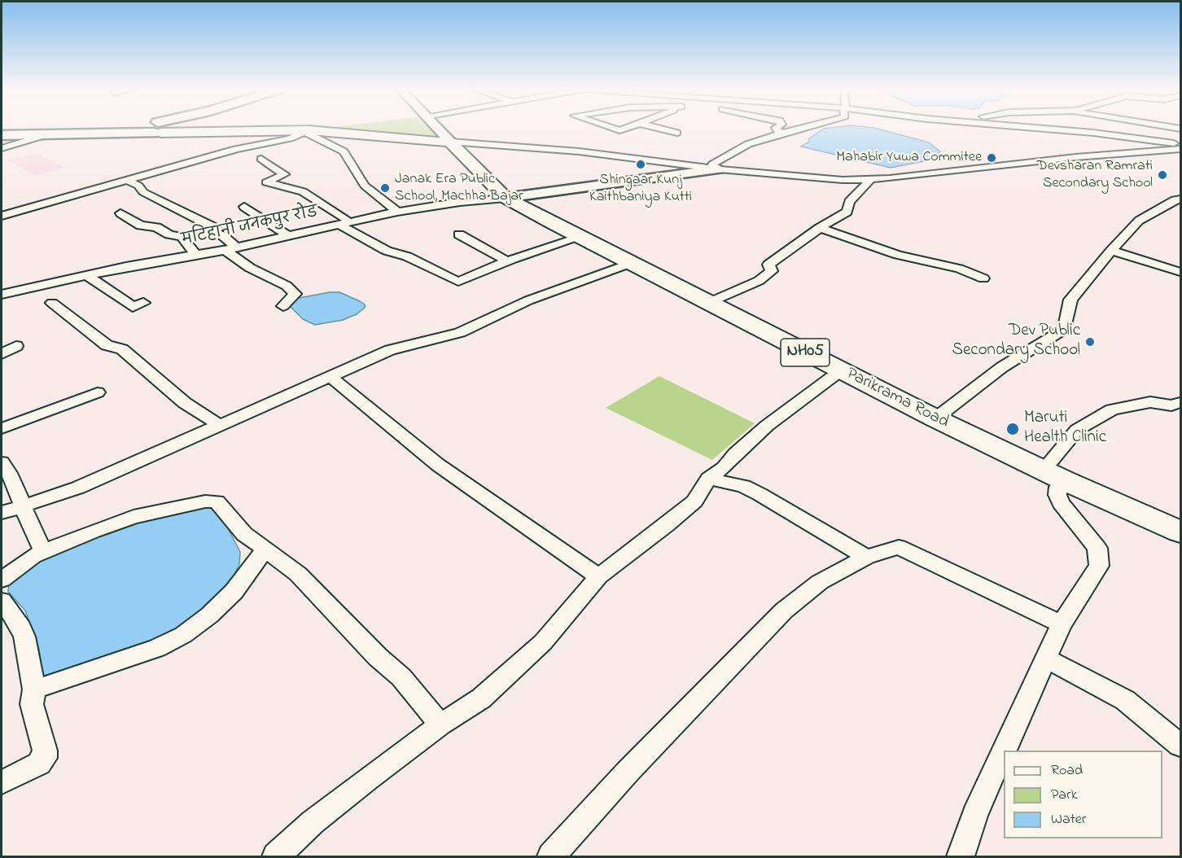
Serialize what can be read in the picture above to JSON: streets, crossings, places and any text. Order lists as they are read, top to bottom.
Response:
{
  "streets": {
    "main road": ["NH05", "Parikrama Road"],
    "street": ["मटिहानी जनकपुर रोड"]
  },
  "crossings": [
    ["मटिहानी जनकपुर रोड", "Parikrama Road"],
    ["NH05", "Parikrama Road"]
  ],
  "places": [
    "Mahabir Yuwa Commitee",
    "Shingaar Kunj Kaithbaniya Kutti",
    "Devsharan Ramrati Secondary School",
    "Janak Era Public School, Machha Bajar",
    "Dev Public Secondary School",
    "Maruti Health Clinic"
  ],
  "legend": ["Road", "Park", "Water"]
}
